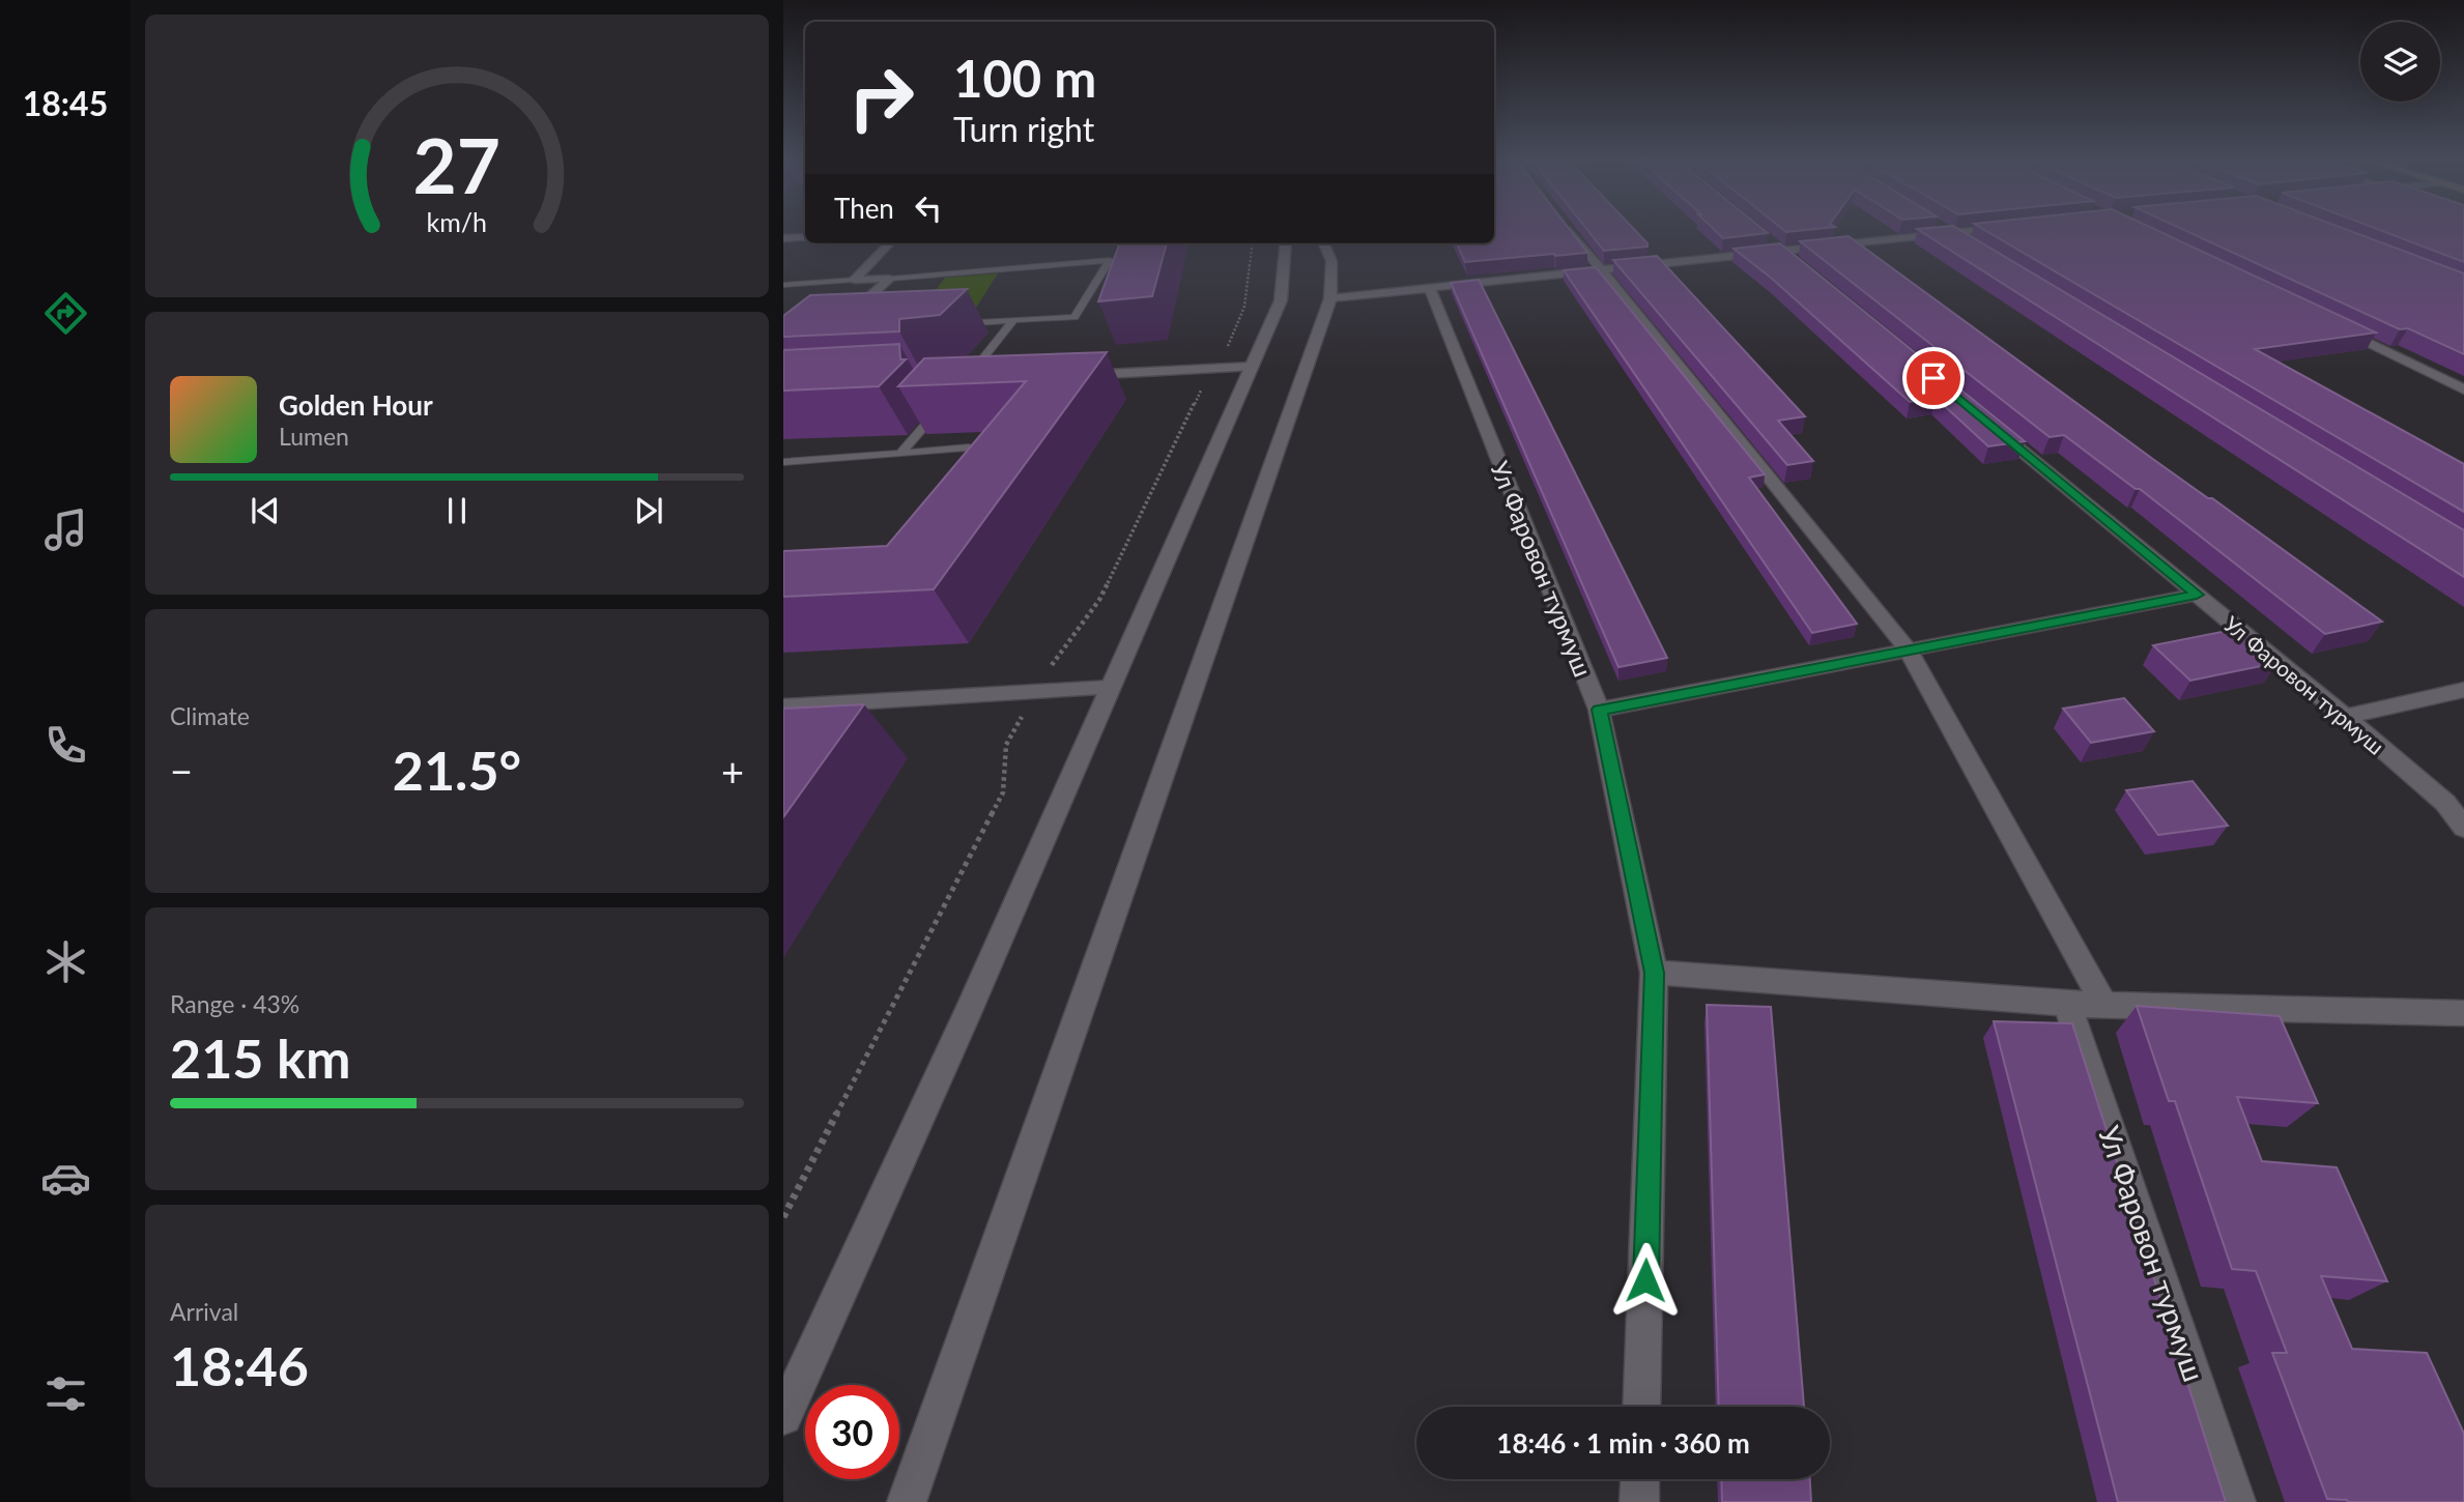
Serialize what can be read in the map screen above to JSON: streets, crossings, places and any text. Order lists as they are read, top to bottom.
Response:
{
  "streets": {
    "street": ["Ул Фаровон турмуш"]
  },
  "page": {
    "tabs": "18:45",
    "turn": ["100 m", "Turn right"],
    "then": "Then",
    "song": ["Golden Hour", "Lumen"],
    "tile": [
      "Climate",
      ["Range · 43%", "215 km"],
      ["Arrival", "18:46"]
    ],
    "heat": ["−", "21.5°", "+"],
    "limit": "30",
    "trip": "18:46 · 1 min · 360 m",
    "gauge": ["27", "km/h"]
  }
}
